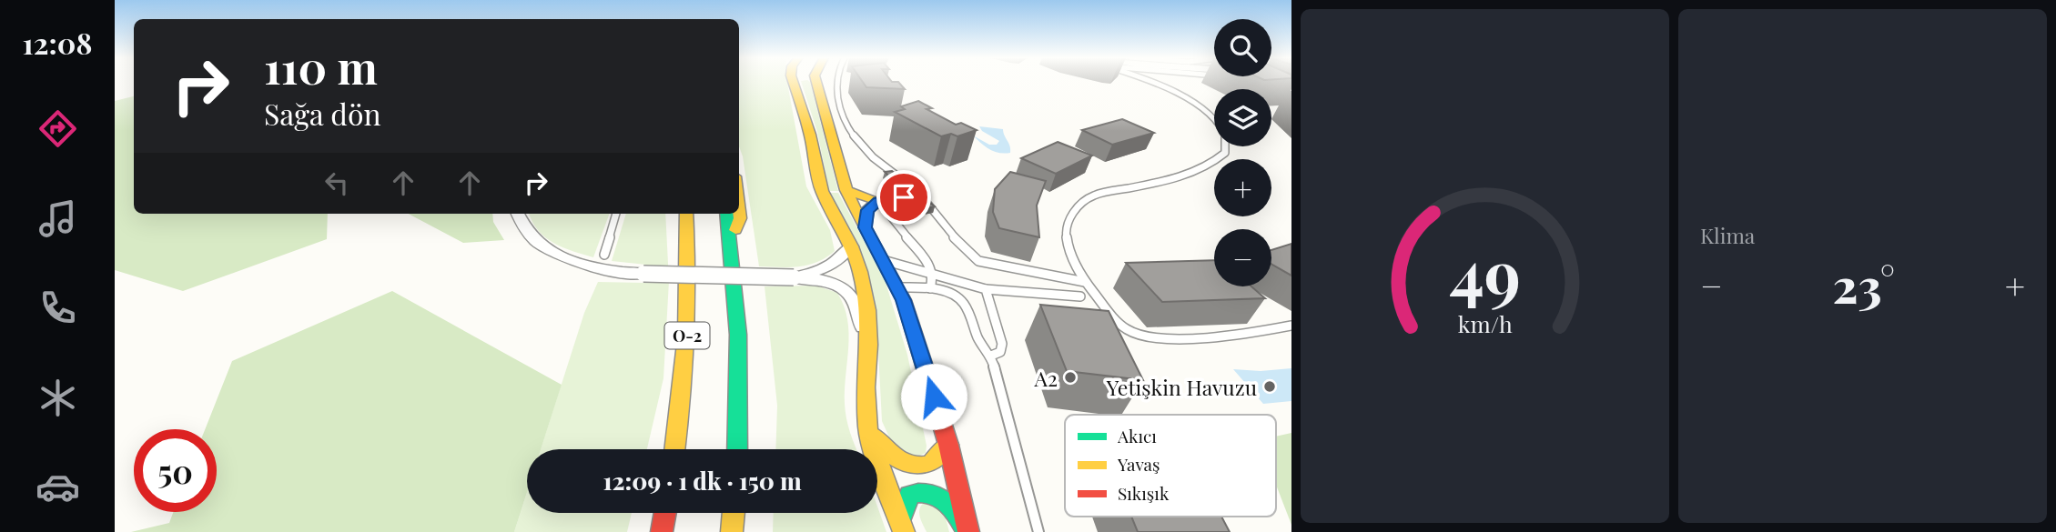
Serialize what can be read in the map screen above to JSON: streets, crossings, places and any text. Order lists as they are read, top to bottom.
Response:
{
  "streets": {
    "main road": ["O-2"]
  },
  "places": ["A2", "Yetişkin Havuzu"],
  "legend": ["Akıcı", "Yavaş", "Sıkışık"],
  "page": {
    "tabs": "12:08",
    "tile": "Klima",
    "map_buttons": ["+", "−"],
    "turn": ["110 m", "Sağa dön"],
    "heat": ["−", "23°", "+"],
    "limit": "50",
    "trip": "12:09 · 1 dk · 150 m",
    "gauge": ["49", "km/h"]
  }
}
